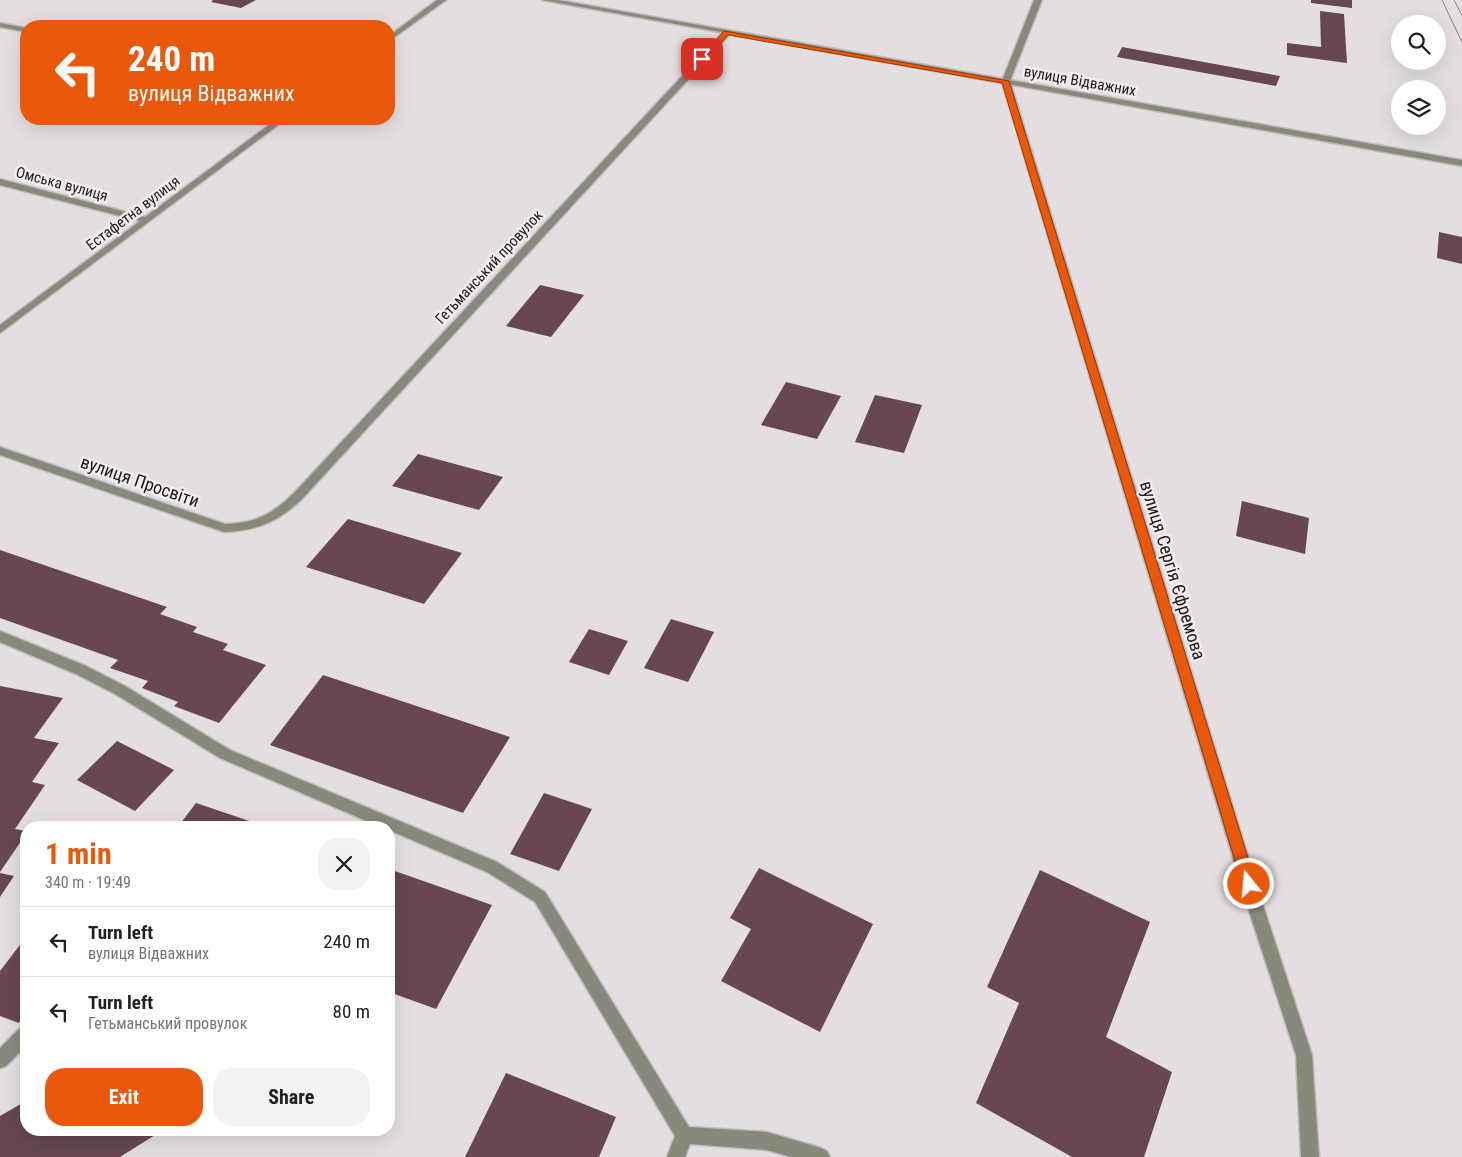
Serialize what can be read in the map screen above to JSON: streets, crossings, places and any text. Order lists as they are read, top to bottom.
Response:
{
  "streets": {
    "street": [
      "вулиця Відважних",
      "Омська вулиця",
      "Естафетна вулиця",
      "Гетьманський провулок",
      "вулиця Просвіти",
      "вулиця Сергія Єфремова"
    ]
  },
  "crossings": [
    ["вулиця Відважних", "Гетьманський провулок"],
    ["вулиця Відважних", "вулиця Сергія Єфремова"],
    ["Омська вулиця", "Естафетна вулиця"],
    ["Гетьманський провулок", "вулиця Просвіти"]
  ],
  "page": {
    "turn": ["240 m", "вулиця Відважних"],
    "heading": ["1 min", "340 m · 19:49"],
    "list": [
      {
        "name": "Turn left",
        "note": "вулиця Відважних",
        "value": "240 m"
      },
      {
        "name": "Turn left",
        "note": "Гетьманський провулок",
        "value": "80 m"
      }
    ],
    "buttons": ["Exit", "Share"]
  }
}
